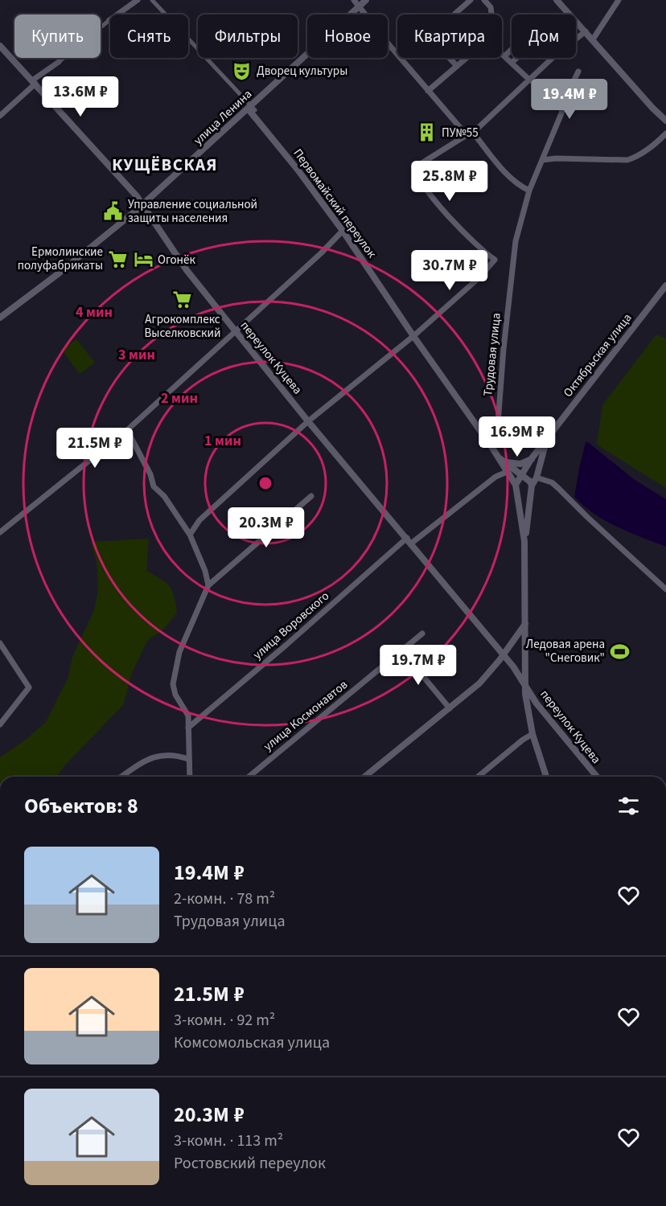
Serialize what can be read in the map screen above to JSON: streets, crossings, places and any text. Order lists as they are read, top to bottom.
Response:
{
  "streets": {
    "street": [
      "улица Ленина",
      "Первомайский переулок",
      "Трудовая улица",
      "Октябрьская улица",
      "переулок Куцева",
      "улица Воровского",
      "улица Космонавтов"
    ]
  },
  "crossings": [
    ["улица Ленина", "Первомайский переулок"],
    ["улица Ленина", "переулок Куцева"],
    ["Первомайский переулок", "Трудовая улица"],
    ["Первомайский переулок", "Октябрьская улица"],
    ["Первомайский переулок", "переулок Куцева"],
    ["Первомайский переулок", "улица Воровского"],
    ["переулок Куцева", "улица Воровского"]
  ],
  "districts": ["КУЩЁВСКАЯ"],
  "places": {
    "theatre": ["Дворец культуры"],
    "building": ["ПУ№55"],
    "public building": ["Управление социальной защиты населения"],
    "supermarket": ["Ермолинские полуфабрикаты", "Агрокомплекс Выселковский"],
    "hotel": ["Огонёк"],
    "sports": ["Ледовая арена \"Снеговик\""]
  },
  "page": {
    "chip": [
      "Купить",
      "Снять",
      "Фильтры",
      "Новое",
      "Квартира",
      "Дом"
    ],
    "price": [
      "13.6M ₽",
      "19.4M ₽",
      "25.8M ₽",
      "30.7M ₽",
      "16.9M ₽",
      "21.5M ₽",
      "20.3M ₽",
      "19.7M ₽"
    ],
    "heading": "Объектов: 8",
    "list": [
      {
        "name": "19.4M ₽",
        "note": "2-комн. · 78 m² · Трудовая улица"
      },
      {
        "name": "21.5M ₽",
        "note": "3-комн. · 92 m² · Комсомольская улица"
      },
      {
        "name": "20.3M ₽",
        "note": "3-комн. · 113 m² · Ростовский переулок"
      }
    ]
  },
  "rings": [
    "4 мин",
    "3 мин",
    "2 мин",
    "1 мин"
  ]
}
